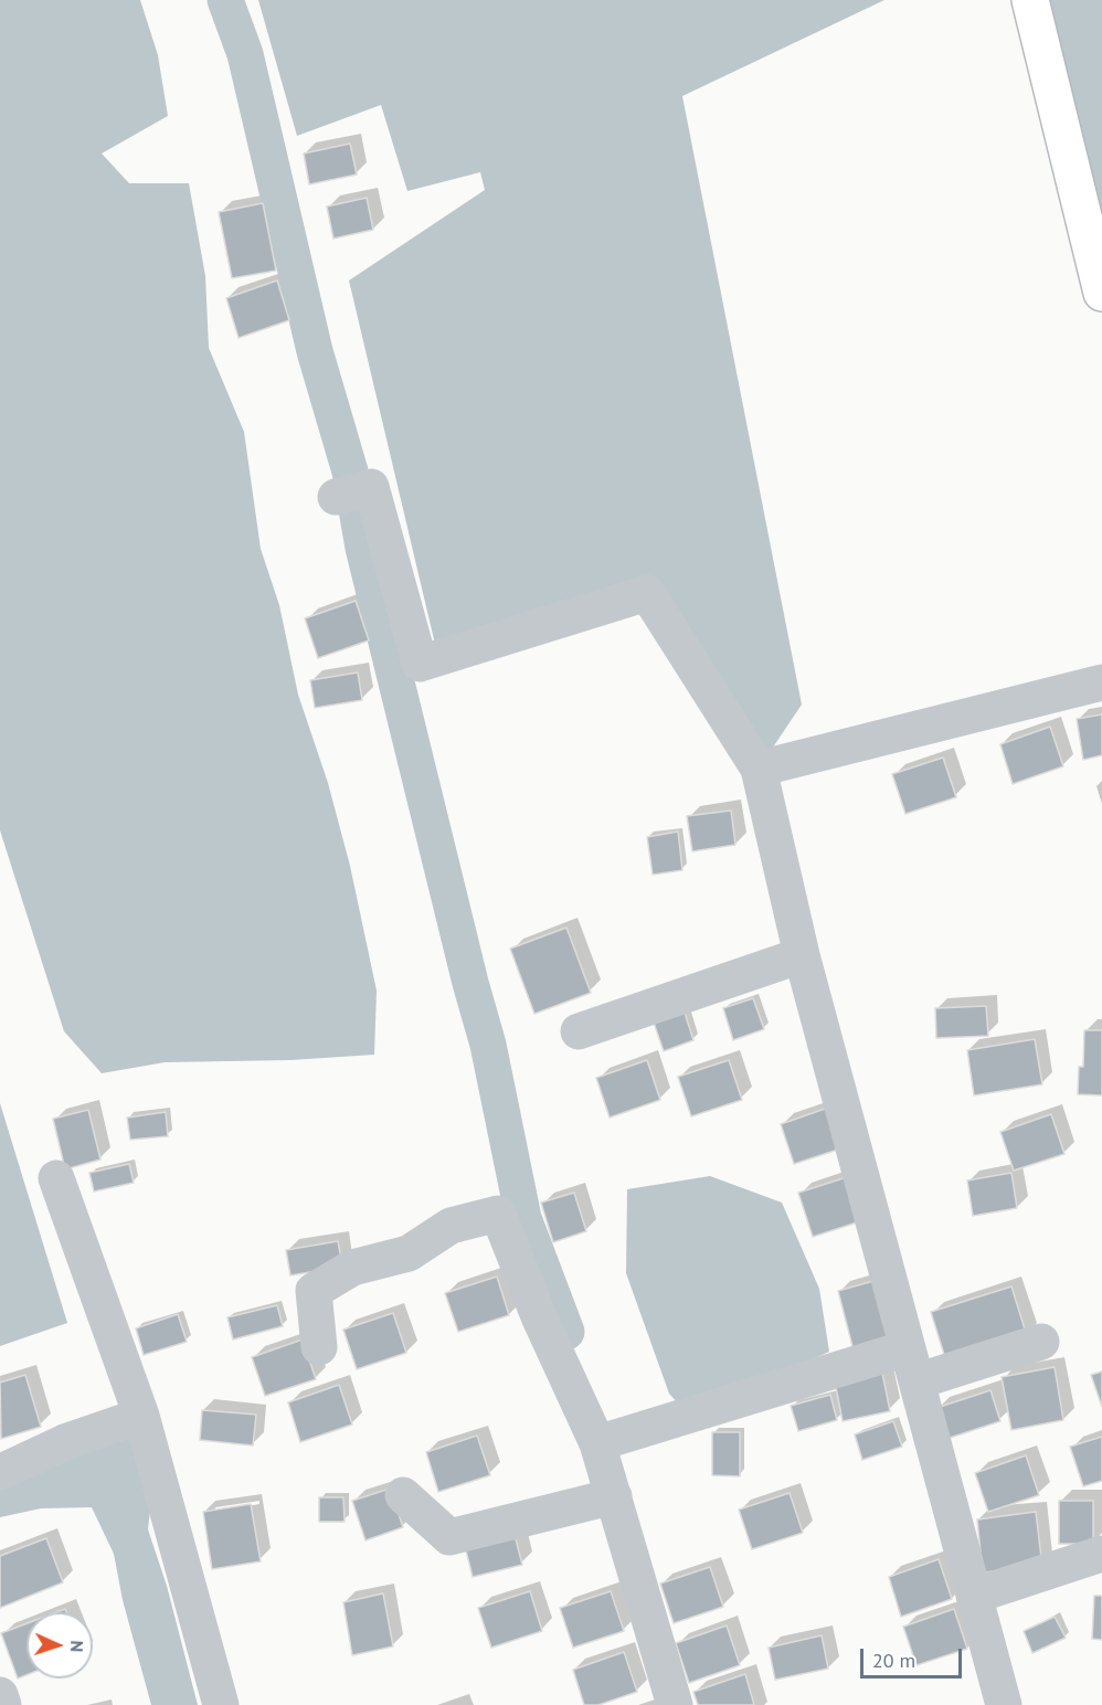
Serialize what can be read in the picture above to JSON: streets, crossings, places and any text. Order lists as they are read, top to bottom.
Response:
{
  "scale_bar": "20 m",
  "north": "right"
}
